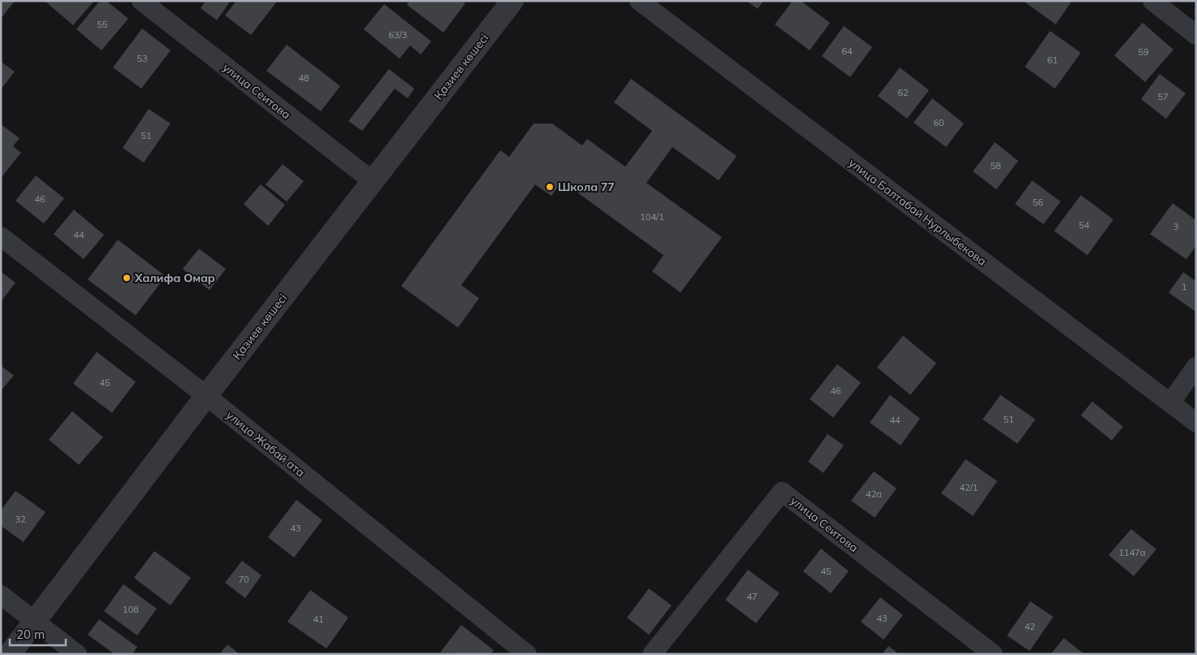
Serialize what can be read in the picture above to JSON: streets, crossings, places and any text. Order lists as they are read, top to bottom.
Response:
{
  "streets": {
    "street": [
      "Қазиев көшесі",
      "улица Сеитова",
      "улица Балтабай Нурлыбекова",
      "улица Жабай ата"
    ]
  },
  "crossings": [
    ["Қазиев көшесі", "улица Сеитова"],
    ["Қазиев көшесі", "улица Жабай ата"]
  ],
  "places": ["Школа 77", "Халифа Омар"],
  "house_numbers": [
    "55",
    "63/3",
    "64",
    "59",
    "53",
    "61",
    "48",
    "62",
    "57",
    "60",
    "51",
    "58",
    "46",
    "56",
    "104/1",
    "54",
    "3",
    "44",
    "1",
    "45",
    "46",
    "51",
    "44",
    "42/1",
    "42а",
    "32",
    "43",
    "1147а",
    "45",
    "70",
    "47",
    "108",
    "43",
    "41",
    "42"
  ],
  "scale_bar": "20 m"
}
